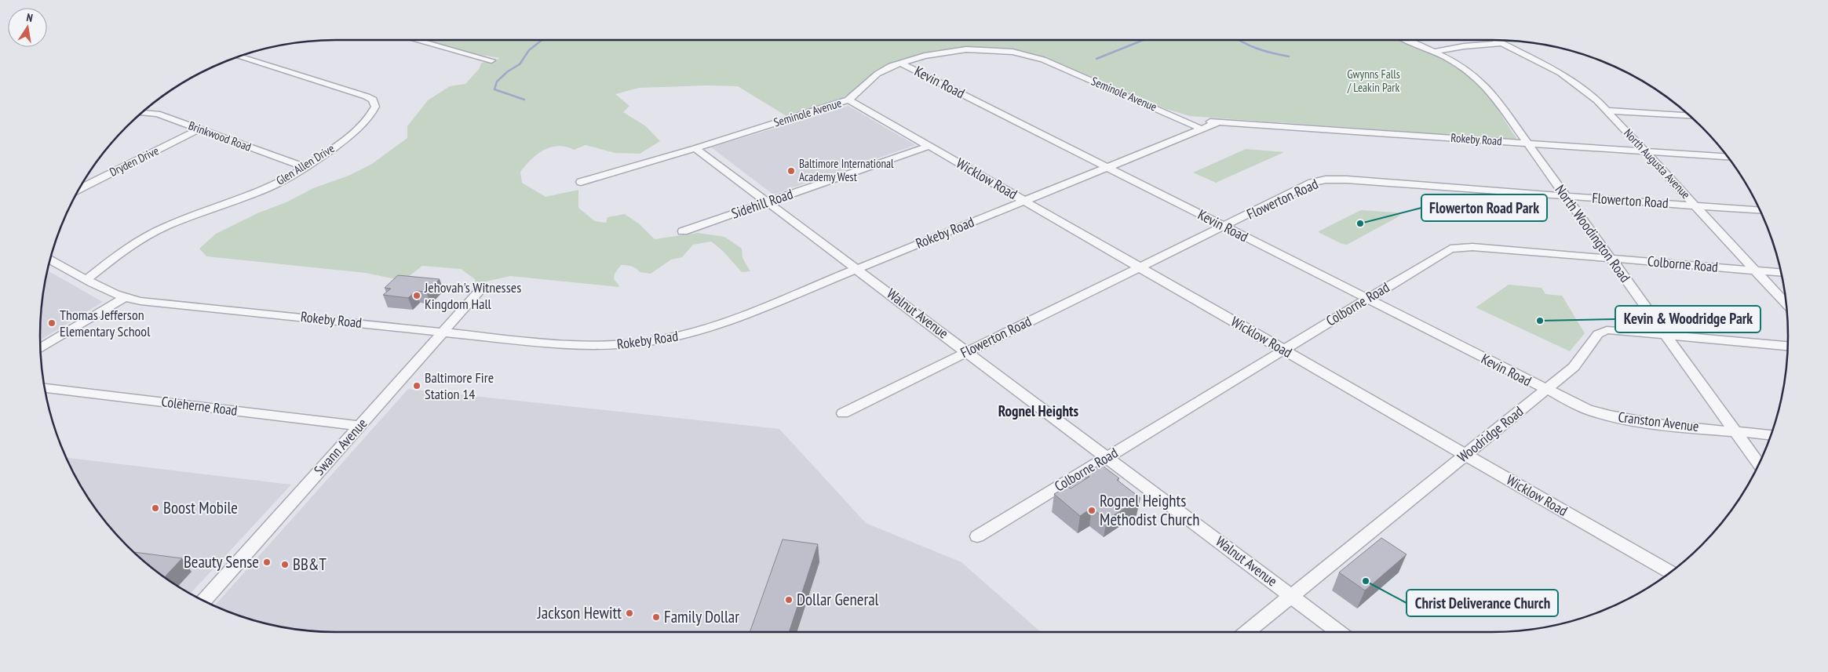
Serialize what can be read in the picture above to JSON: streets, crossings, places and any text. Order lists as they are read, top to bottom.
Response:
{
  "streets": {
    "street": [
      "Kevin Road",
      "Seminole Avenue",
      "Brinkwood Road",
      "Rokeby Road",
      "Dryden Drive",
      "North Augusta Avenue",
      "Glen Allen Drive",
      "Wicklow Road",
      "Flowerton Road",
      "Sidehill Road",
      "North Woodington Road",
      "Colborne Road",
      "Walnut Avenue",
      "Coleherne Road",
      "Cranston Avenue",
      "Woodridge Road",
      "Swann Avenue"
    ]
  },
  "crossings": [
    ["Kevin Road", "Seminole Avenue"],
    ["Kevin Road", "Rokeby Road"],
    ["Kevin Road", "Flowerton Road"],
    ["Kevin Road", "Colborne Road"],
    ["Kevin Road", "Cranston Avenue"],
    ["Kevin Road", "Woodridge Road"],
    ["Seminole Avenue", "Rokeby Road"],
    ["Seminole Avenue", "Wicklow Road"],
    ["Seminole Avenue", "Walnut Avenue"],
    ["Brinkwood Road", "Dryden Drive"],
    ["Brinkwood Road", "Glen Allen Drive"],
    ["Rokeby Road", "North Augusta Avenue"],
    ["Rokeby Road", "Glen Allen Drive"],
    ["Rokeby Road", "Wicklow Road"],
    ["Rokeby Road", "North Woodington Road"],
    ["Rokeby Road", "Walnut Avenue"],
    ["Rokeby Road", "Swann Avenue"],
    ["North Augusta Avenue", "Flowerton Road"],
    ["North Augusta Avenue", "Colborne Road"],
    ["Wicklow Road", "Flowerton Road"],
    ["Wicklow Road", "Sidehill Road"],
    ["Wicklow Road", "Colborne Road"],
    ["Wicklow Road", "Woodridge Road"],
    ["Flowerton Road", "North Woodington Road"],
    ["Flowerton Road", "Walnut Avenue"],
    ["Sidehill Road", "Walnut Avenue"],
    ["North Woodington Road", "Colborne Road"],
    ["North Woodington Road", "Cranston Avenue"],
    ["North Woodington Road", "Woodridge Road"],
    ["Colborne Road", "Walnut Avenue"],
    ["Walnut Avenue", "Woodridge Road"],
    ["Coleherne Road", "Swann Avenue"],
    ["Cranston Avenue", "Woodridge Road"]
  ],
  "districts": ["Rognel Heights"],
  "parks": ["Gwynns Falls / Leakin Park"],
  "places": [
    "Baltimore International Academy West",
    "Flowerton Road Park",
    "Jehovah's Witnesses Kingdom Hall",
    "Kevin & Woodridge Park",
    "Thomas Jefferson Elementary School",
    "Baltimore Fire Station 14",
    "Boost Mobile",
    "Rognel Heights Methodist Church",
    "Beauty Sense",
    "BB&T",
    "Christ Deliverance Church",
    "Dollar General",
    "Jackson Hewitt",
    "Family Dollar"
  ],
  "north": "top"
}
